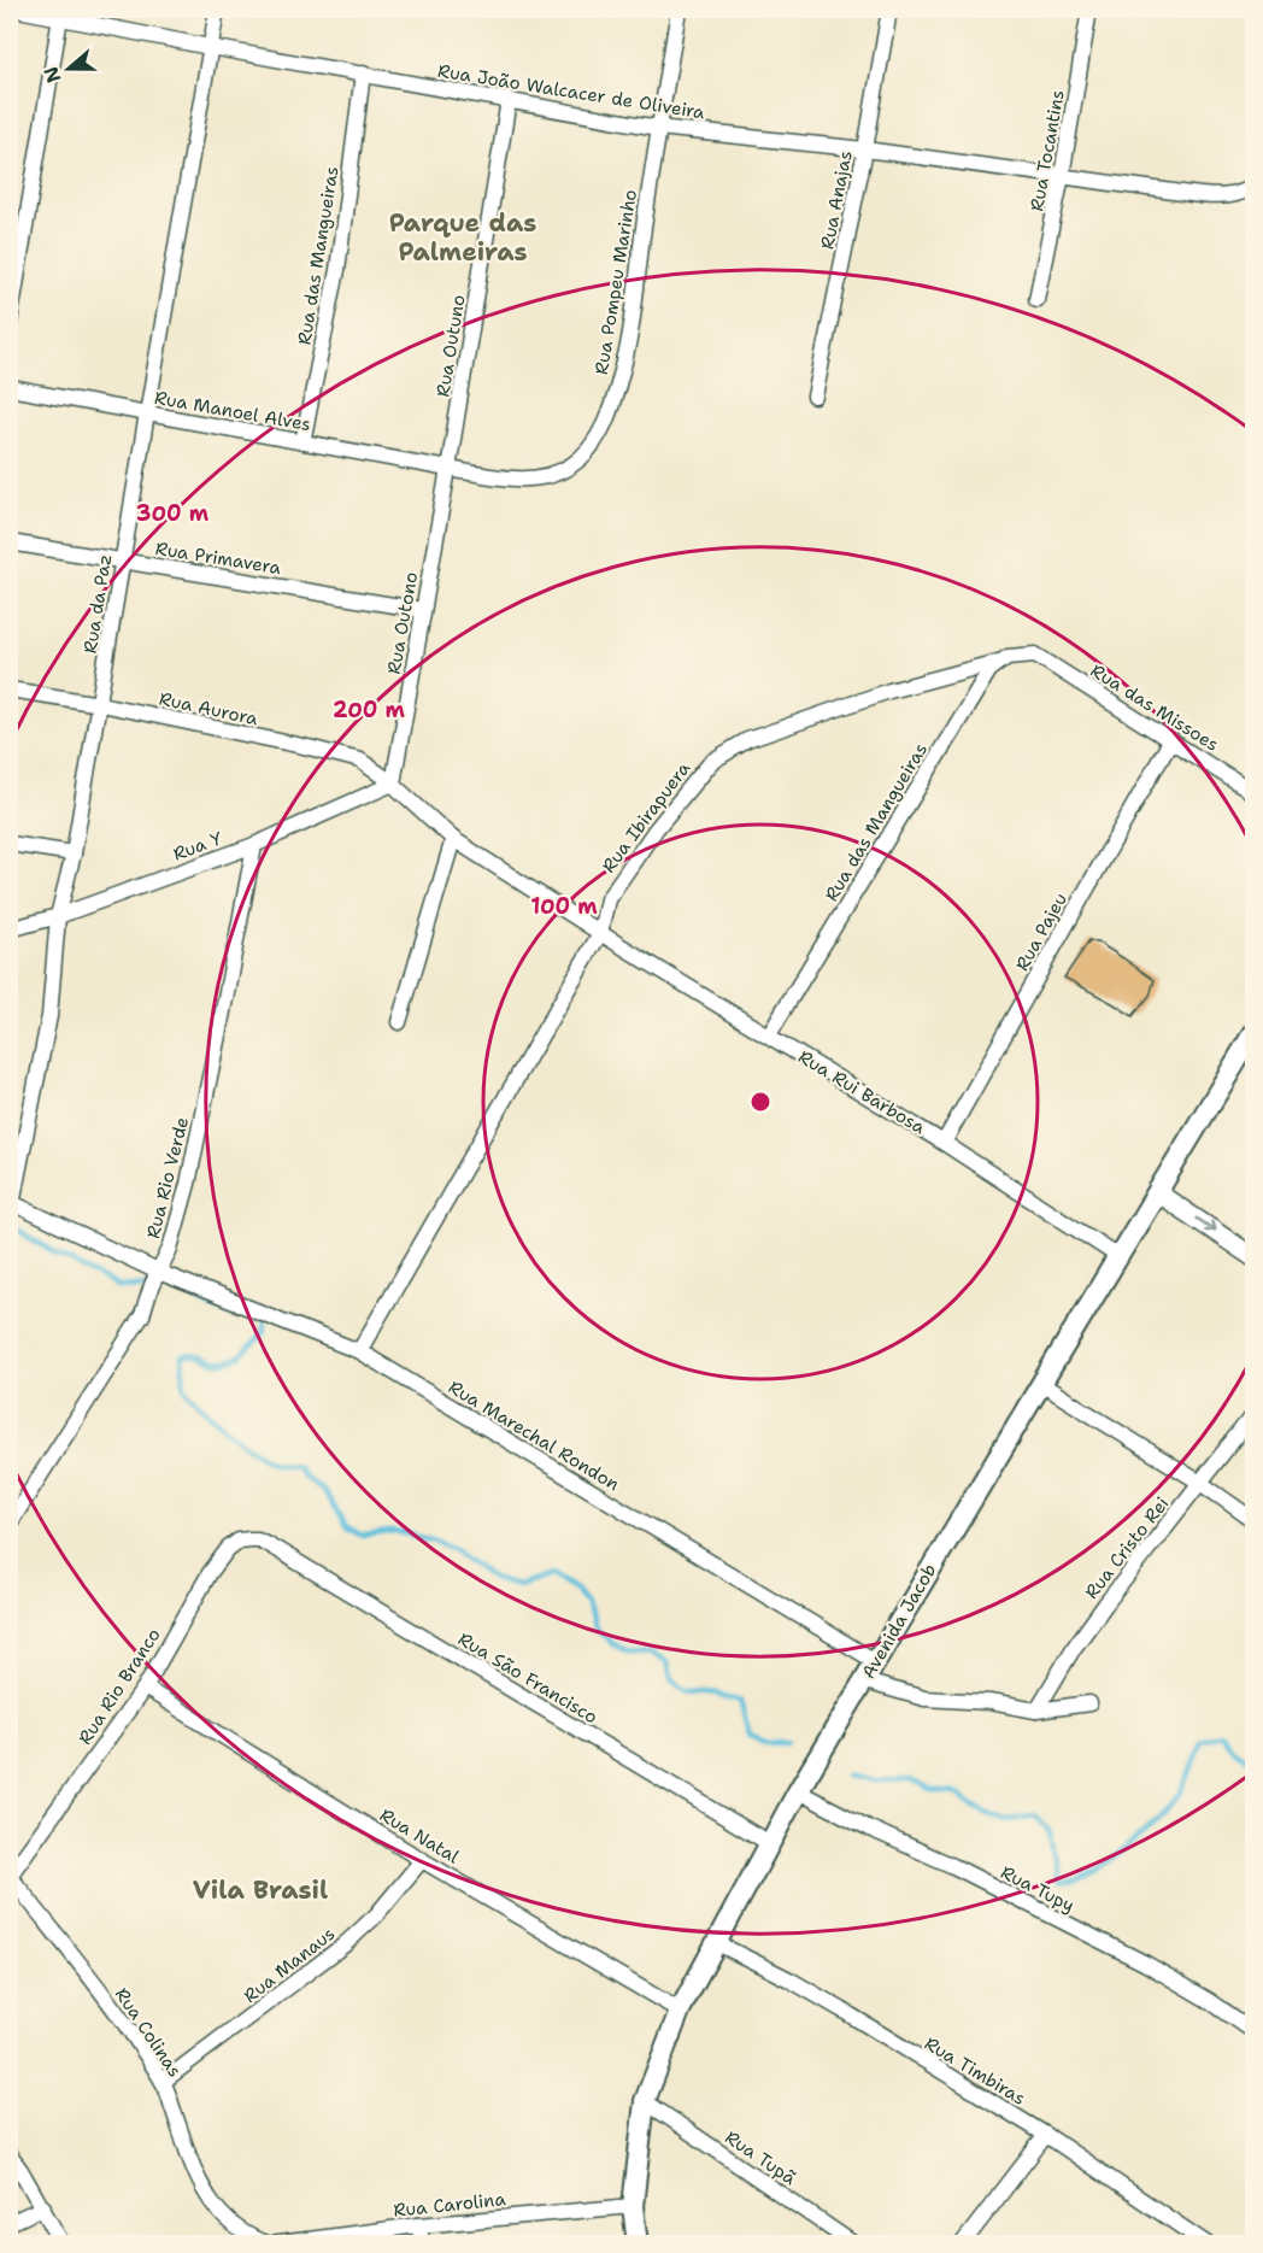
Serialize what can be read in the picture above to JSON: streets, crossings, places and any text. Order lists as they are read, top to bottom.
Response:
{
  "streets": {
    "main road": ["Avenida Jacob"],
    "street": [
      "Rua João Walcacer de Oliveira",
      "Rua Tocantins",
      "Rua Anajas",
      "Rua das Mangueiras",
      "Rua Pompeu Marinho",
      "Rua Outuno",
      "Rua Manoel Alves",
      "Rua Primavera",
      "Rua da Paz",
      "Rua Outono",
      "Rua das Missoes",
      "Rua Aurora",
      "Rua Ibirapuera",
      "Rua Y",
      "Rua Pajeu",
      "Rua Rui Barbosa",
      "Rua Rio Verde",
      "Rua Marechal Rondon",
      "Rua Cristo Rei",
      "Rua São Francisco",
      "Rua Rio Branco",
      "Rua Natal",
      "Rua Tupy",
      "Rua Manaus",
      "Rua Colinas",
      "Rua Timbiras",
      "Rua Tupã",
      "Rua Carolina"
    ]
  },
  "crossings": [
    ["Rua João Walcacer de Oliveira", "Rua Tocantins"],
    ["Rua João Walcacer de Oliveira", "Rua Anajas"],
    ["Rua João Walcacer de Oliveira", "Rua das Mangueiras"],
    ["Rua João Walcacer de Oliveira", "Rua Pompeu Marinho"],
    ["Rua João Walcacer de Oliveira", "Rua Outuno"],
    ["Rua João Walcacer de Oliveira", "Rua da Paz"],
    ["Rua das Mangueiras", "Rua Manoel Alves"],
    ["Rua das Mangueiras", "Rua das Missoes"],
    ["Rua das Mangueiras", "Rua Ibirapuera"],
    ["Rua das Mangueiras", "Rua Rui Barbosa"],
    ["Rua Pompeu Marinho", "Rua Outuno"],
    ["Rua Pompeu Marinho", "Rua Manoel Alves"],
    ["Rua Pompeu Marinho", "Rua Outono"],
    ["Rua Outuno", "Rua Manoel Alves"],
    ["Rua Outuno", "Rua Outono"],
    ["Rua Manoel Alves", "Rua da Paz"],
    ["Rua Manoel Alves", "Rua Outono"],
    ["Rua Primavera", "Rua da Paz"],
    ["Rua Primavera", "Rua Outono"],
    ["Rua da Paz", "Rua Aurora"],
    ["Rua da Paz", "Rua Y"],
    ["Rua da Paz", "Rua Marechal Rondon"],
    ["Rua Outono", "Rua Aurora"],
    ["Rua Outono", "Rua Y"],
    ["Rua das Missoes", "Rua Ibirapuera"],
    ["Rua das Missoes", "Rua Pajeu"],
    ["Rua Aurora", "Rua Y"],
    ["Rua Aurora", "Rua Rui Barbosa"],
    ["Rua Ibirapuera", "Rua Rui Barbosa"],
    ["Rua Ibirapuera", "Rua Marechal Rondon"],
    ["Rua Y", "Rua Rio Verde"],
    ["Rua Pajeu", "Rua Rui Barbosa"],
    ["Rua Rui Barbosa", "Avenida Jacob"],
    ["Rua Rio Verde", "Rua Marechal Rondon"],
    ["Rua Marechal Rondon", "Avenida Jacob"],
    ["Avenida Jacob", "Rua São Francisco"],
    ["Avenida Jacob", "Rua Natal"],
    ["Avenida Jacob", "Rua Tupy"],
    ["Avenida Jacob", "Rua Timbiras"],
    ["Avenida Jacob", "Rua Tupã"],
    ["Avenida Jacob", "Rua Carolina"],
    ["Rua São Francisco", "Rua Rio Branco"],
    ["Rua Rio Branco", "Rua Natal"],
    ["Rua Rio Branco", "Rua Colinas"],
    ["Rua Natal", "Rua Manaus"],
    ["Rua Manaus", "Rua Colinas"],
    ["Rua Colinas", "Rua Carolina"]
  ],
  "districts": ["Parque das Palmeiras", "Vila Brasil"],
  "north": "left",
  "rings": ["300 m", "200 m", "100 m"]
}
